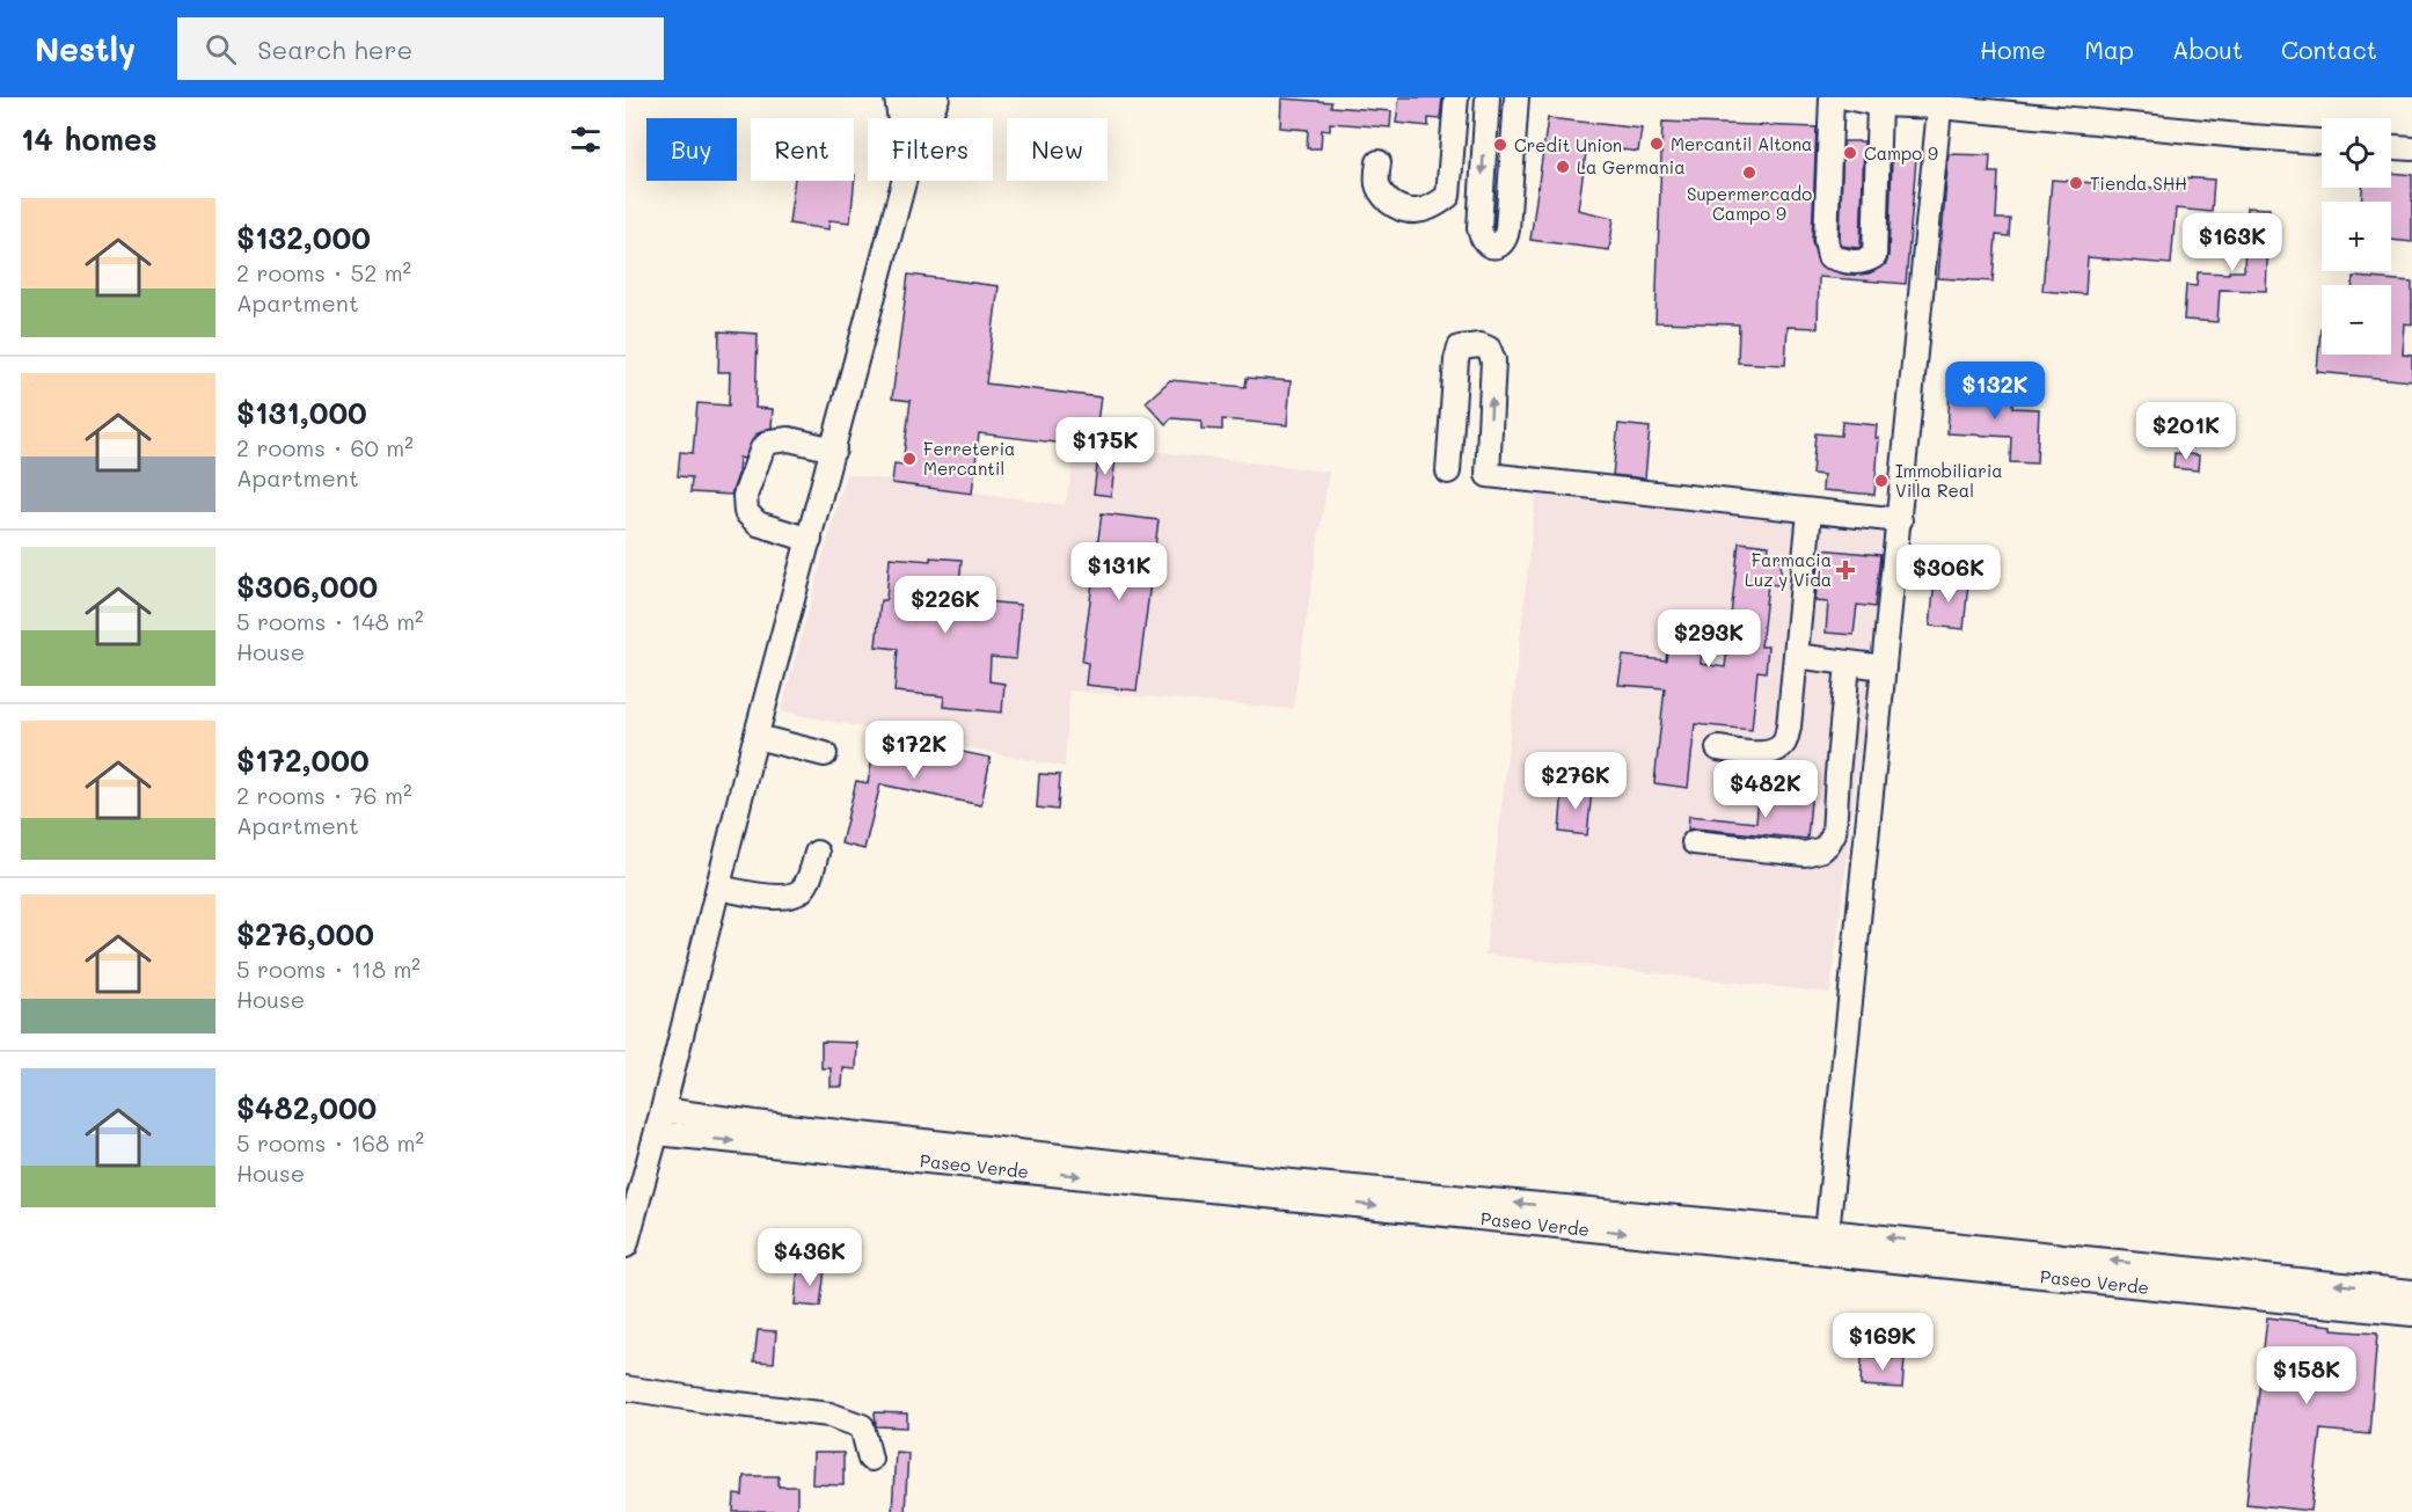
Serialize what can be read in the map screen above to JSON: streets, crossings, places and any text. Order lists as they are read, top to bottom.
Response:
{
  "streets": {
    "street": ["Paseo Verde"]
  },
  "places": {
    "other": [
      "Mercantil Altona",
      "Credit Union",
      "Campo 9",
      "La Germania",
      "Supermercado Campo 9",
      "Tienda SHH",
      "Ferreteria Mercantil",
      "Immobiliaria Villa Real"
    ],
    "health": ["Farmacia Luz y Vida"]
  },
  "page": {
    "header": "Nestly",
    "search": "Search here",
    "nav": [
      "Home",
      "Map",
      "About",
      "Contact"
    ],
    "heading": "14 homes",
    "map_buttons": ["+", "−"],
    "chip": [
      "Buy",
      "Rent",
      "Filters",
      "New"
    ],
    "list": [
      {
        "name": "$132,000",
        "note": "2 rooms · 52 m² · Apartment"
      },
      {
        "name": "$131,000",
        "note": "2 rooms · 60 m² · Apartment"
      },
      {
        "name": "$306,000",
        "note": "5 rooms · 148 m² · House"
      },
      {
        "name": "$172,000",
        "note": "2 rooms · 76 m² · Apartment"
      },
      {
        "name": "$276,000",
        "note": "5 rooms · 118 m² · House"
      },
      {
        "name": "$482,000",
        "note": "5 rooms · 168 m² · House"
      }
    ],
    "price": [
      "$163K",
      "$132K",
      "$201K",
      "$175K",
      "$131K",
      "$306K",
      "$226K",
      "$293K",
      "$172K",
      "$276K",
      "$482K",
      "$436K",
      "$169K",
      "$158K"
    ]
  }
}
